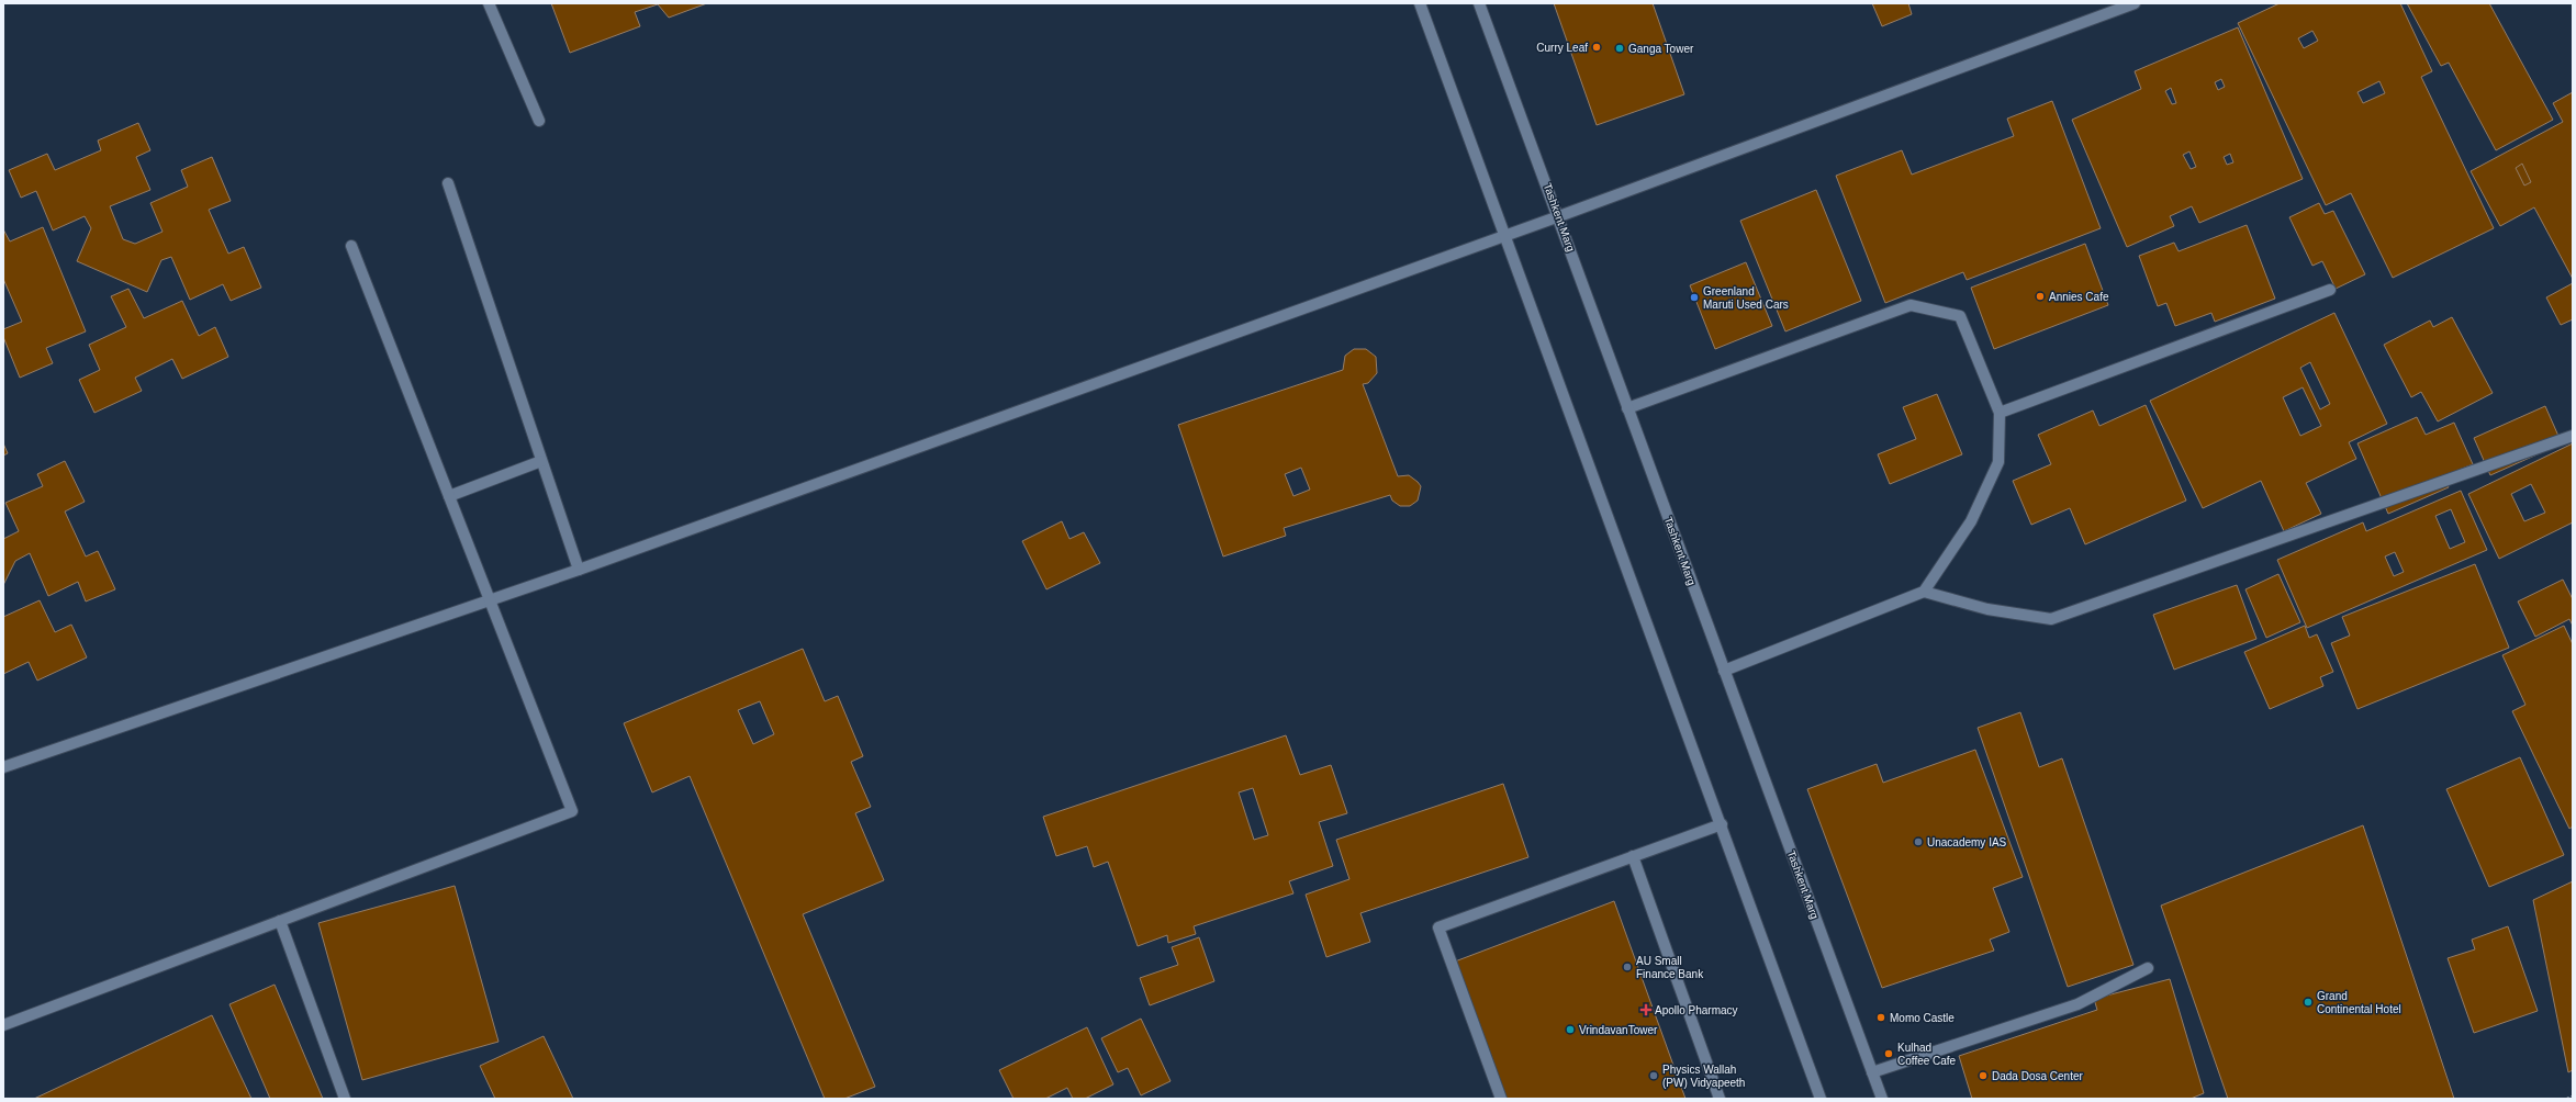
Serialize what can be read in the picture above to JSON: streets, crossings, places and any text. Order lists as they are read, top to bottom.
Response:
{
  "streets": {
    "street": ["Tashkent Marg"]
  },
  "places": {
    "other": [
      "Curry Leaf",
      "Ganga Tower",
      "Annies Cafe",
      "Greenland Maruti Used Cars",
      "Unacademy IAS",
      "AU Small Finance Bank",
      "Grand Continental Hotel",
      "Momo Castle",
      "VrindavanTower",
      "Kulhad Coffee Cafe",
      "Physics Wallah (PW) Vidyapeeth",
      "Dada Dosa Center"
    ],
    "health": ["Apollo Pharmacy"]
  }
}
